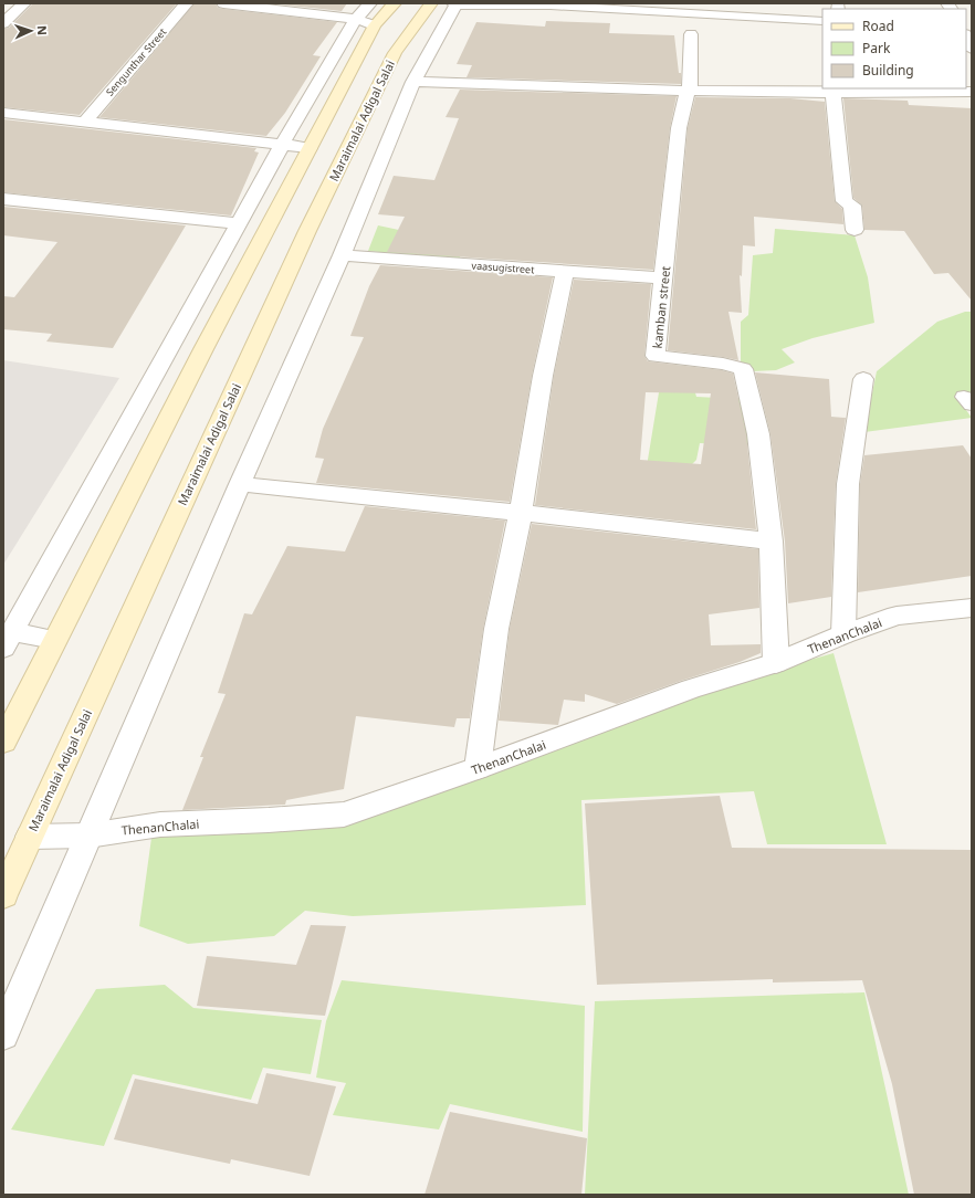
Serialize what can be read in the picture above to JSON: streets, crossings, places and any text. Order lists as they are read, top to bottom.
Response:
{
  "streets": {
    "main road": ["Maraimalai Adigal Salai"],
    "street": [
      "Sengunthar Street",
      "vaasugistreet",
      "kamban street",
      "ThenanChalai"
    ]
  },
  "crossings": [
    ["Maraimalai Adigal Salai", "ThenanChalai"],
    ["vaasugistreet", "kamban street"],
    ["kamban street", "ThenanChalai"]
  ],
  "legend": ["Road", "Park", "Building"],
  "north": "right"
}
